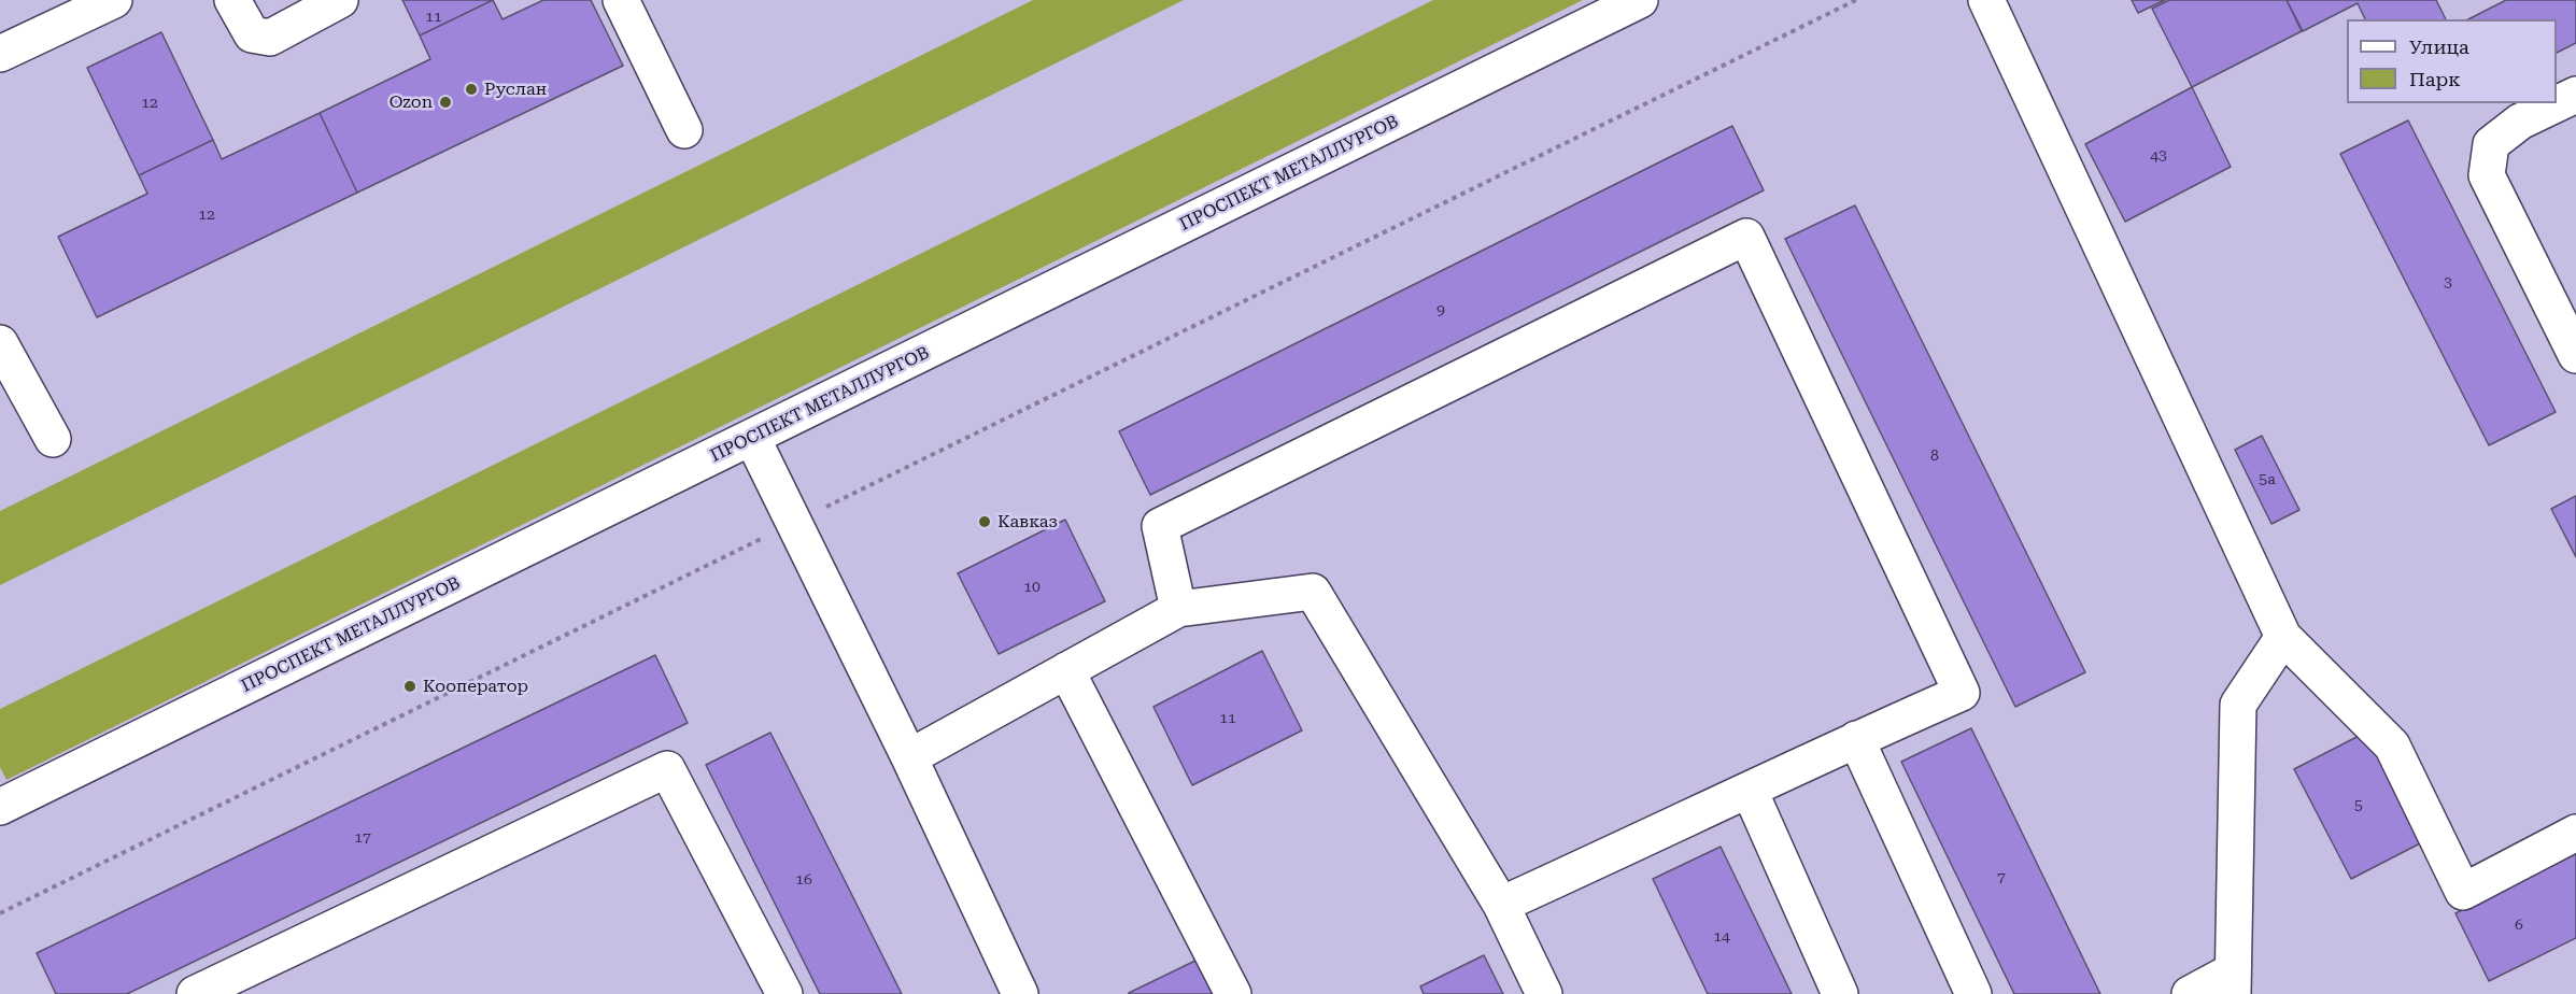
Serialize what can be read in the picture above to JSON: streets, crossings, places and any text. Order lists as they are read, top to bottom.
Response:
{
  "streets": {
    "main road": ["ПРОСПЕКТ МЕТАЛЛУРГОВ"]
  },
  "places": [
    "Руслан",
    "Ozon",
    "Кавказ",
    "Кооператор"
  ],
  "house_numbers": [
    "11",
    "12",
    "43",
    "12",
    "3",
    "9",
    "8",
    "5а",
    "10",
    "11",
    "5",
    "17",
    "7",
    "16",
    "6",
    "14"
  ],
  "legend": ["Улица", "Парк"]
}
